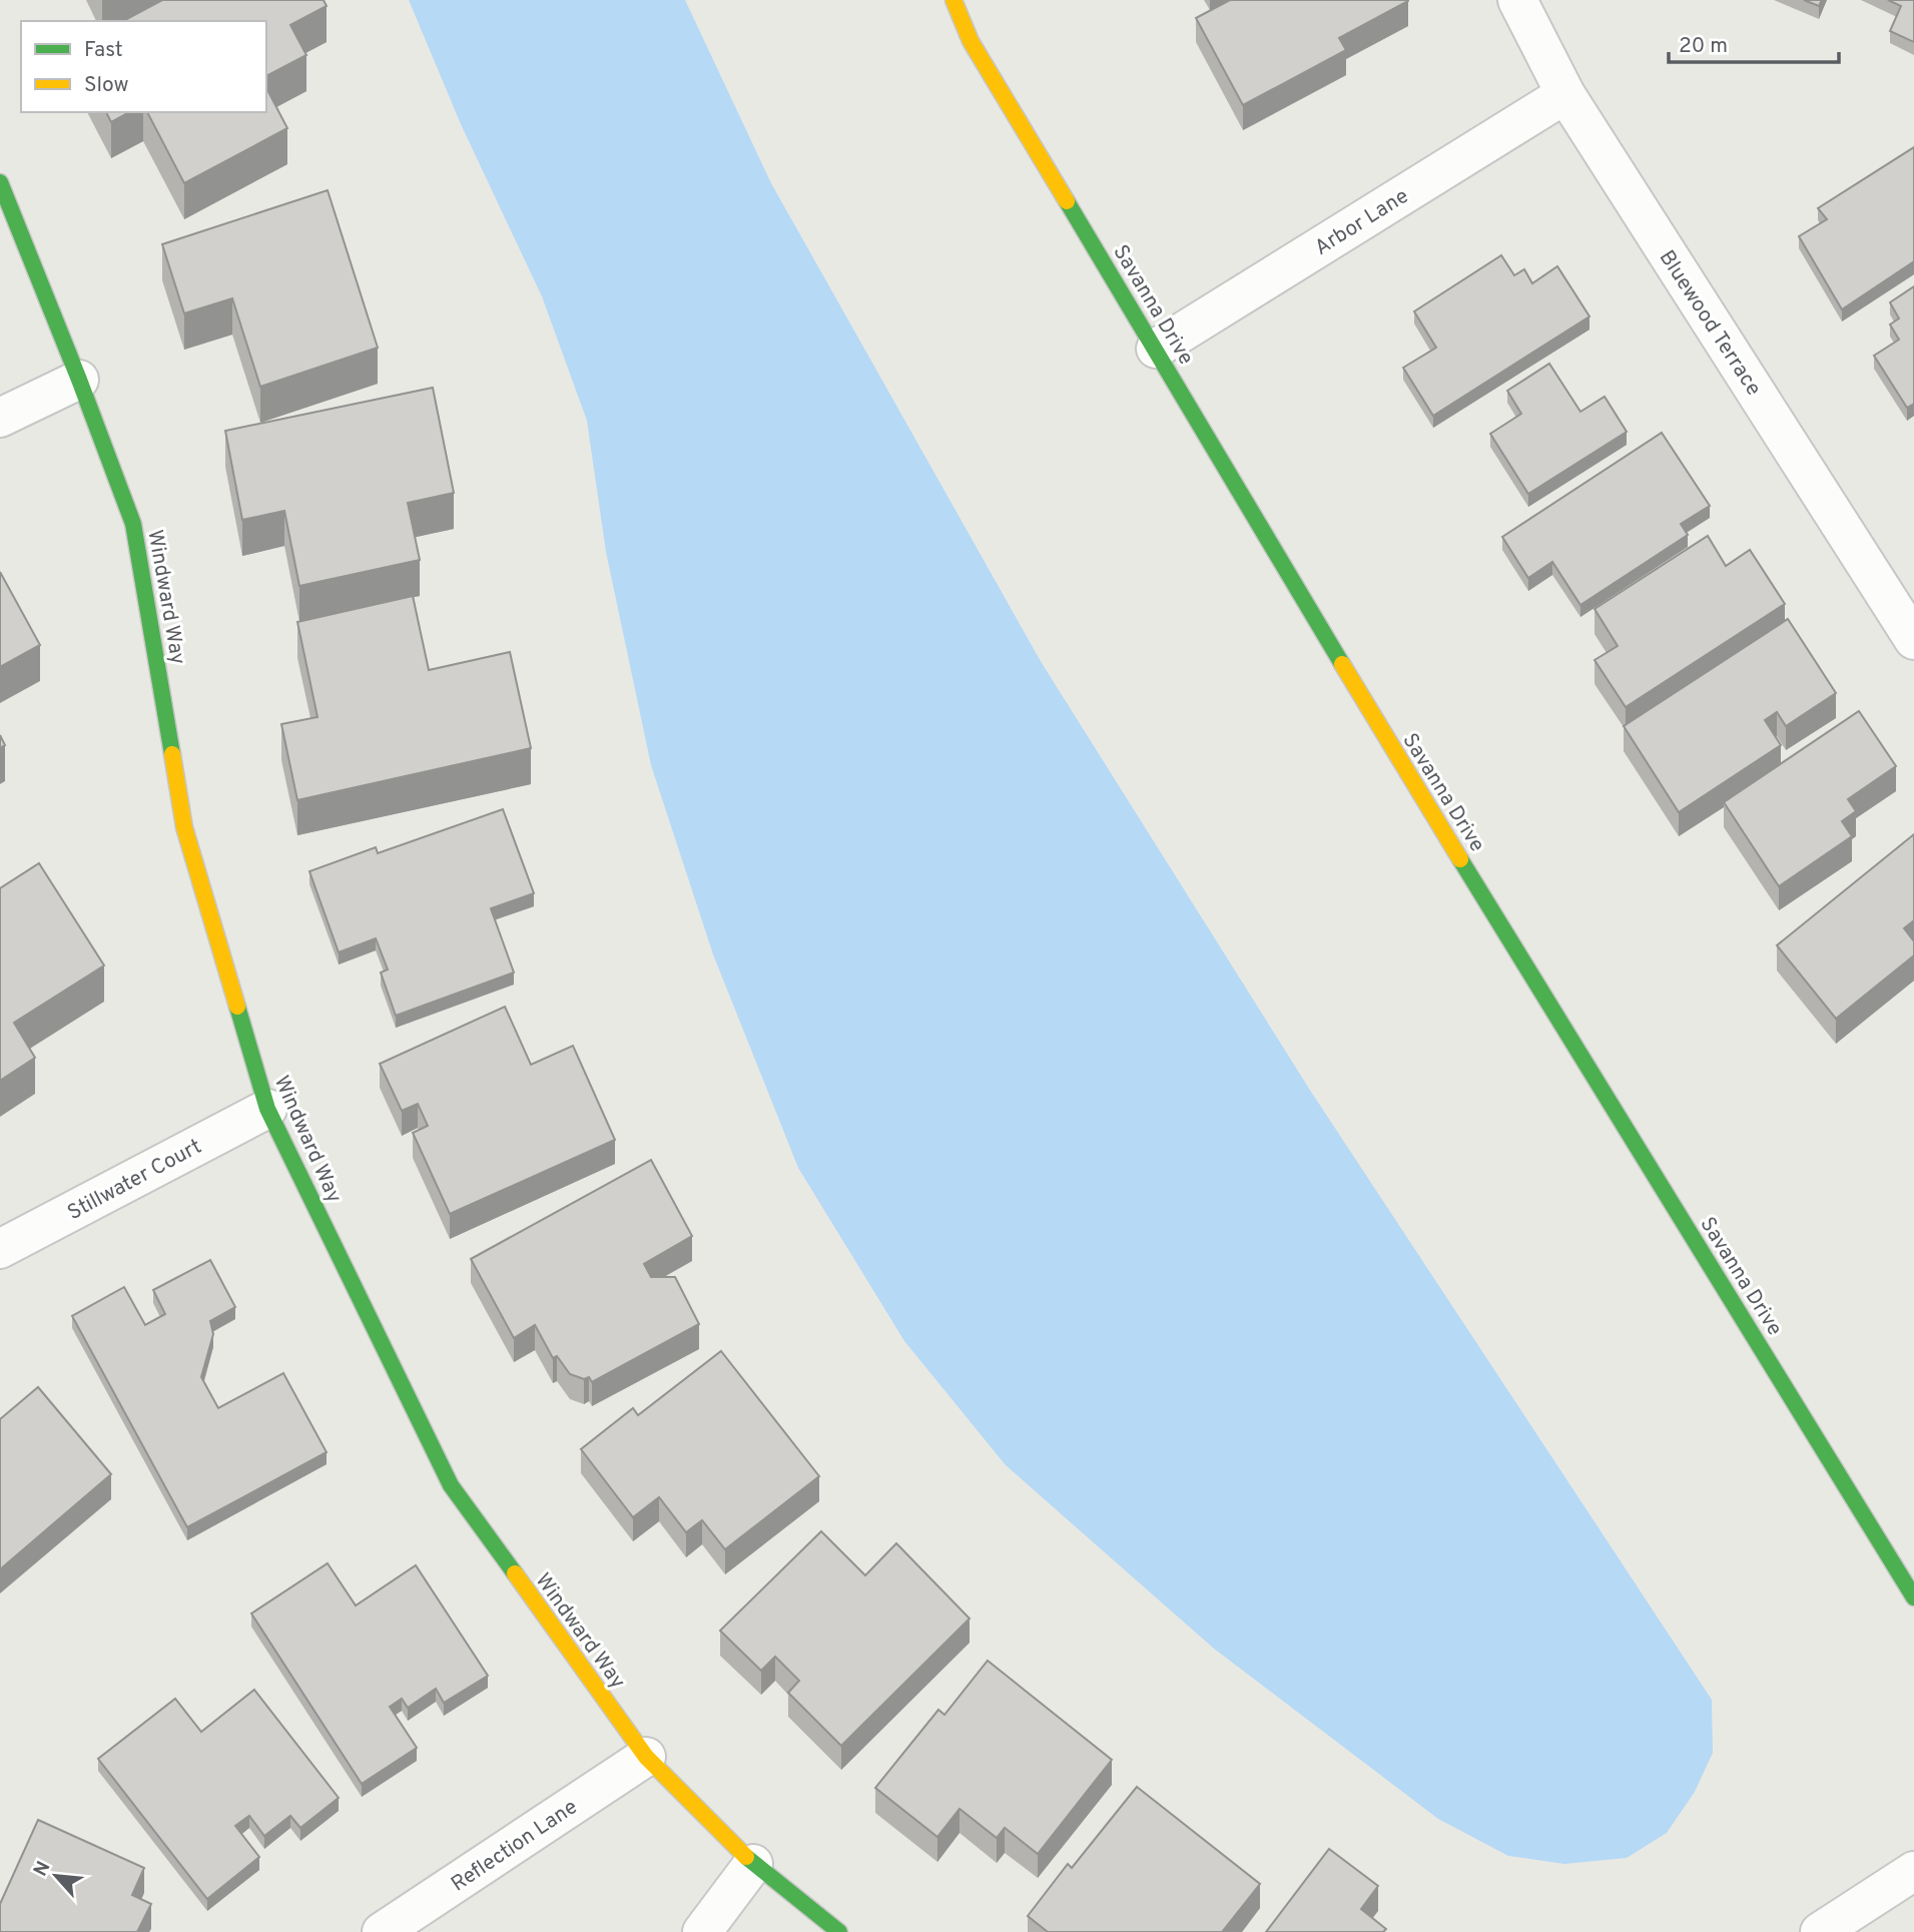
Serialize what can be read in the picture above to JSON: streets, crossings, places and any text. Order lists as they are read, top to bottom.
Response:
{
  "streets": {
    "street": [
      "Arbor Lane",
      "Savanna Drive",
      "Bluewood Terrace",
      "Windward Way",
      "Stillwater Court",
      "Reflection Lane"
    ]
  },
  "crossings": [
    ["Arbor Lane", "Savanna Drive"],
    ["Arbor Lane", "Bluewood Terrace"],
    ["Windward Way", "Stillwater Court"],
    ["Windward Way", "Reflection Lane"]
  ],
  "legend": ["Fast", "Slow"],
  "scale_bar": "20 m",
  "north": "top left"
}
